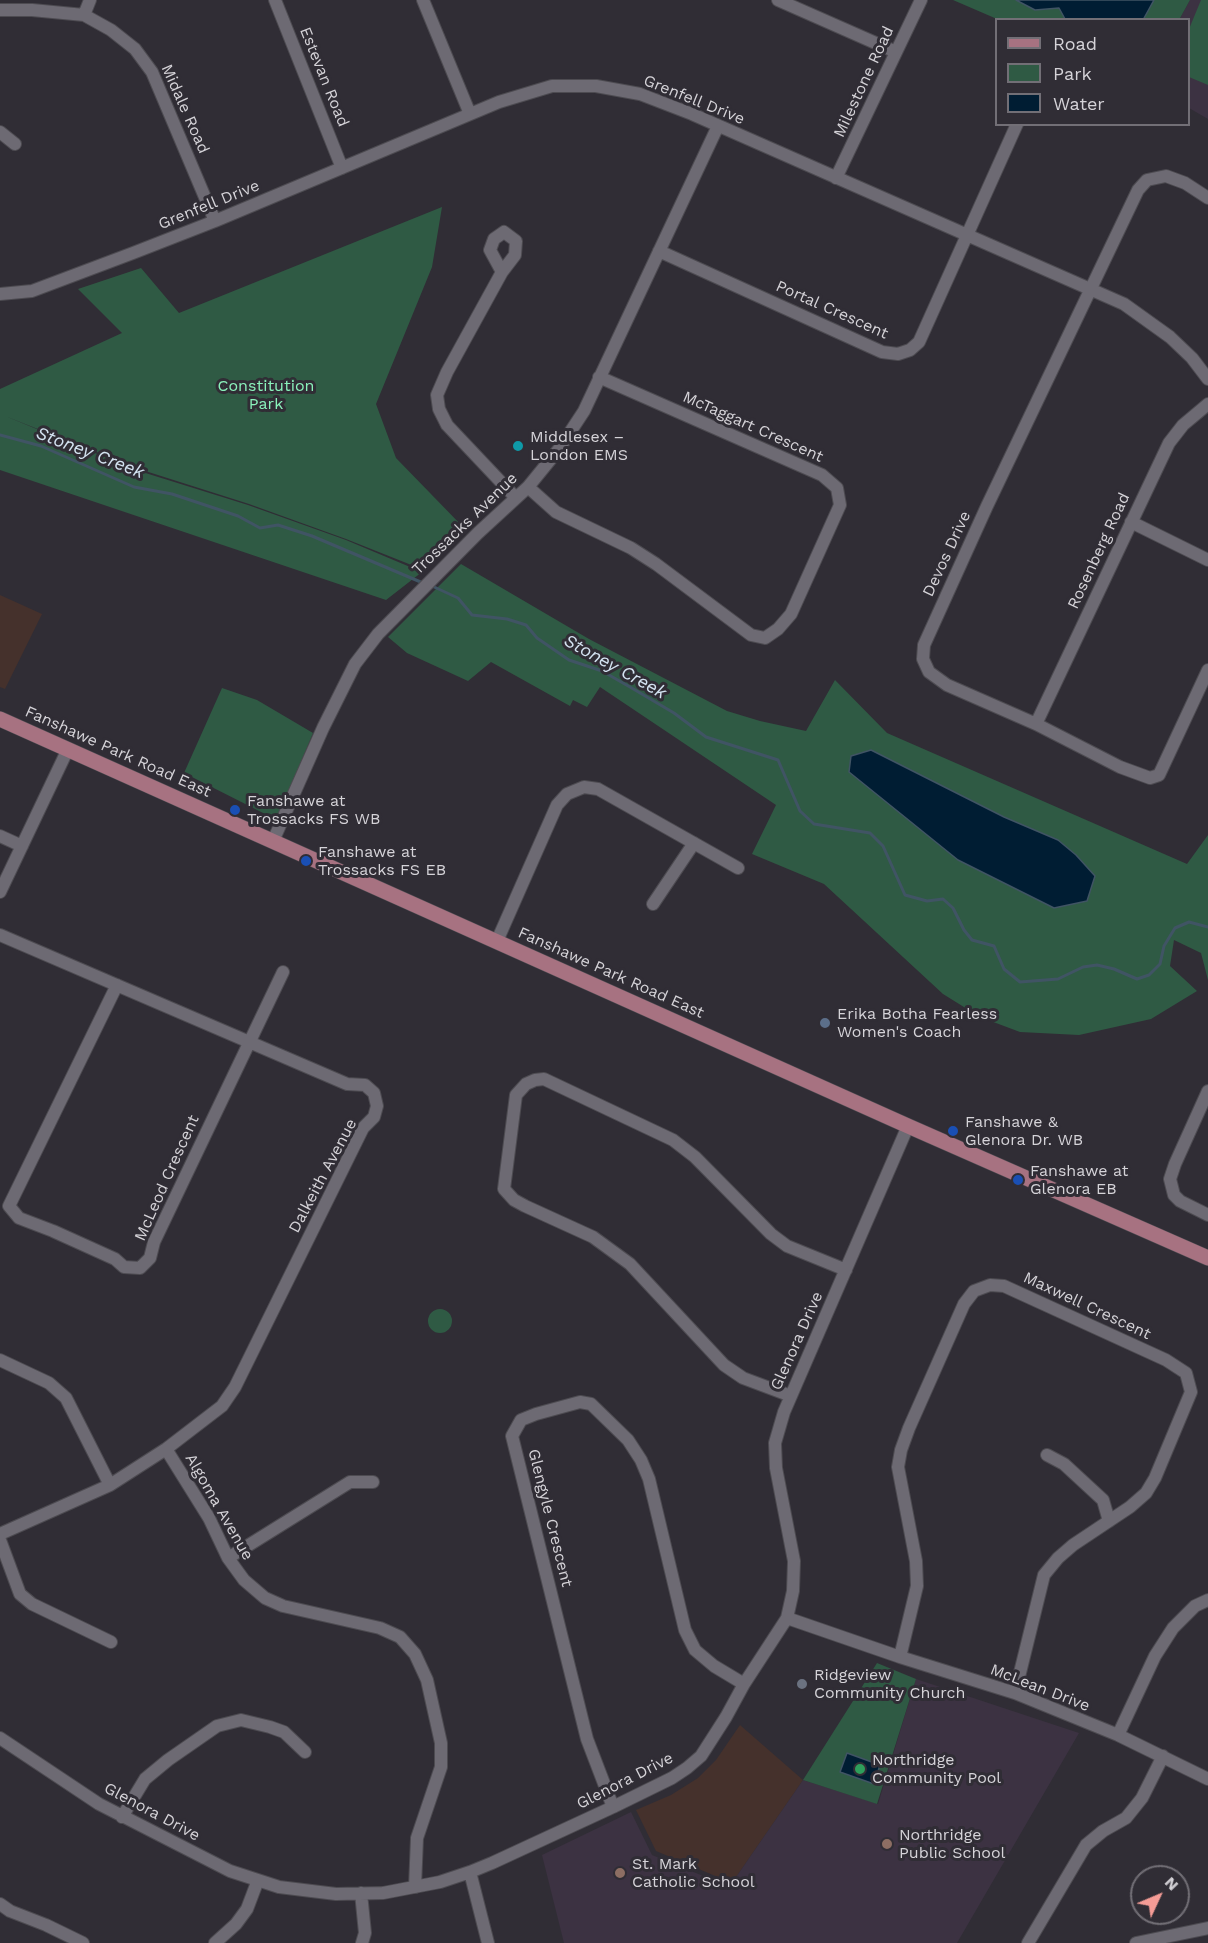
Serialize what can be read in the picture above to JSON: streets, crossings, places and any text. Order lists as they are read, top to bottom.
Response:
{
  "streets": {
    "main road": ["Fanshawe Park Road East"],
    "street": [
      "Estevan Road",
      "Milestone Road",
      "Grenfell Drive",
      "Midale Road",
      "Portal Crescent",
      "McTaggart Crescent",
      "Trossacks Avenue",
      "Rosenberg Road",
      "Devos Drive",
      "Dalkeith Avenue",
      "McLeod Crescent",
      "Maxwell Crescent",
      "Glenora Drive",
      "Algoma Avenue",
      "Glengyle Crescent",
      "McLean Drive"
    ]
  },
  "crossings": [
    ["Estevan Road", "Grenfell Drive"],
    ["Milestone Road", "Grenfell Drive"],
    ["Grenfell Drive", "Midale Road"],
    ["Grenfell Drive", "Portal Crescent"],
    ["Grenfell Drive", "Trossacks Avenue"],
    ["Grenfell Drive", "Devos Drive"],
    ["Portal Crescent", "Trossacks Avenue"],
    ["McTaggart Crescent", "Trossacks Avenue"],
    ["Trossacks Avenue", "Fanshawe Park Road East"],
    ["Rosenberg Road", "Devos Drive"],
    ["Fanshawe Park Road East", "Glenora Drive"],
    ["Dalkeith Avenue", "McLeod Crescent"],
    ["Dalkeith Avenue", "Algoma Avenue"],
    ["Maxwell Crescent", "McLean Drive"],
    ["Glenora Drive", "Algoma Avenue"],
    ["Glenora Drive", "Glengyle Crescent"],
    ["Glenora Drive", "McLean Drive"]
  ],
  "water": ["Stoney Creek"],
  "parks": ["Constitution Park"],
  "places": [
    "Middlesex – London EMS",
    "Fanshawe at Trossacks FS WB",
    "Fanshawe at Trossacks FS EB",
    "Erika Botha Fearless Women's Coach",
    "Fanshawe & Glenora Dr. WB",
    "Fanshawe at Glenora EB",
    "Ridgeview Community Church",
    "Northridge Community Pool",
    "Northridge Public School",
    "St. Mark Catholic School"
  ],
  "legend": ["Road", "Park", "Water"],
  "north": "top right"
}
